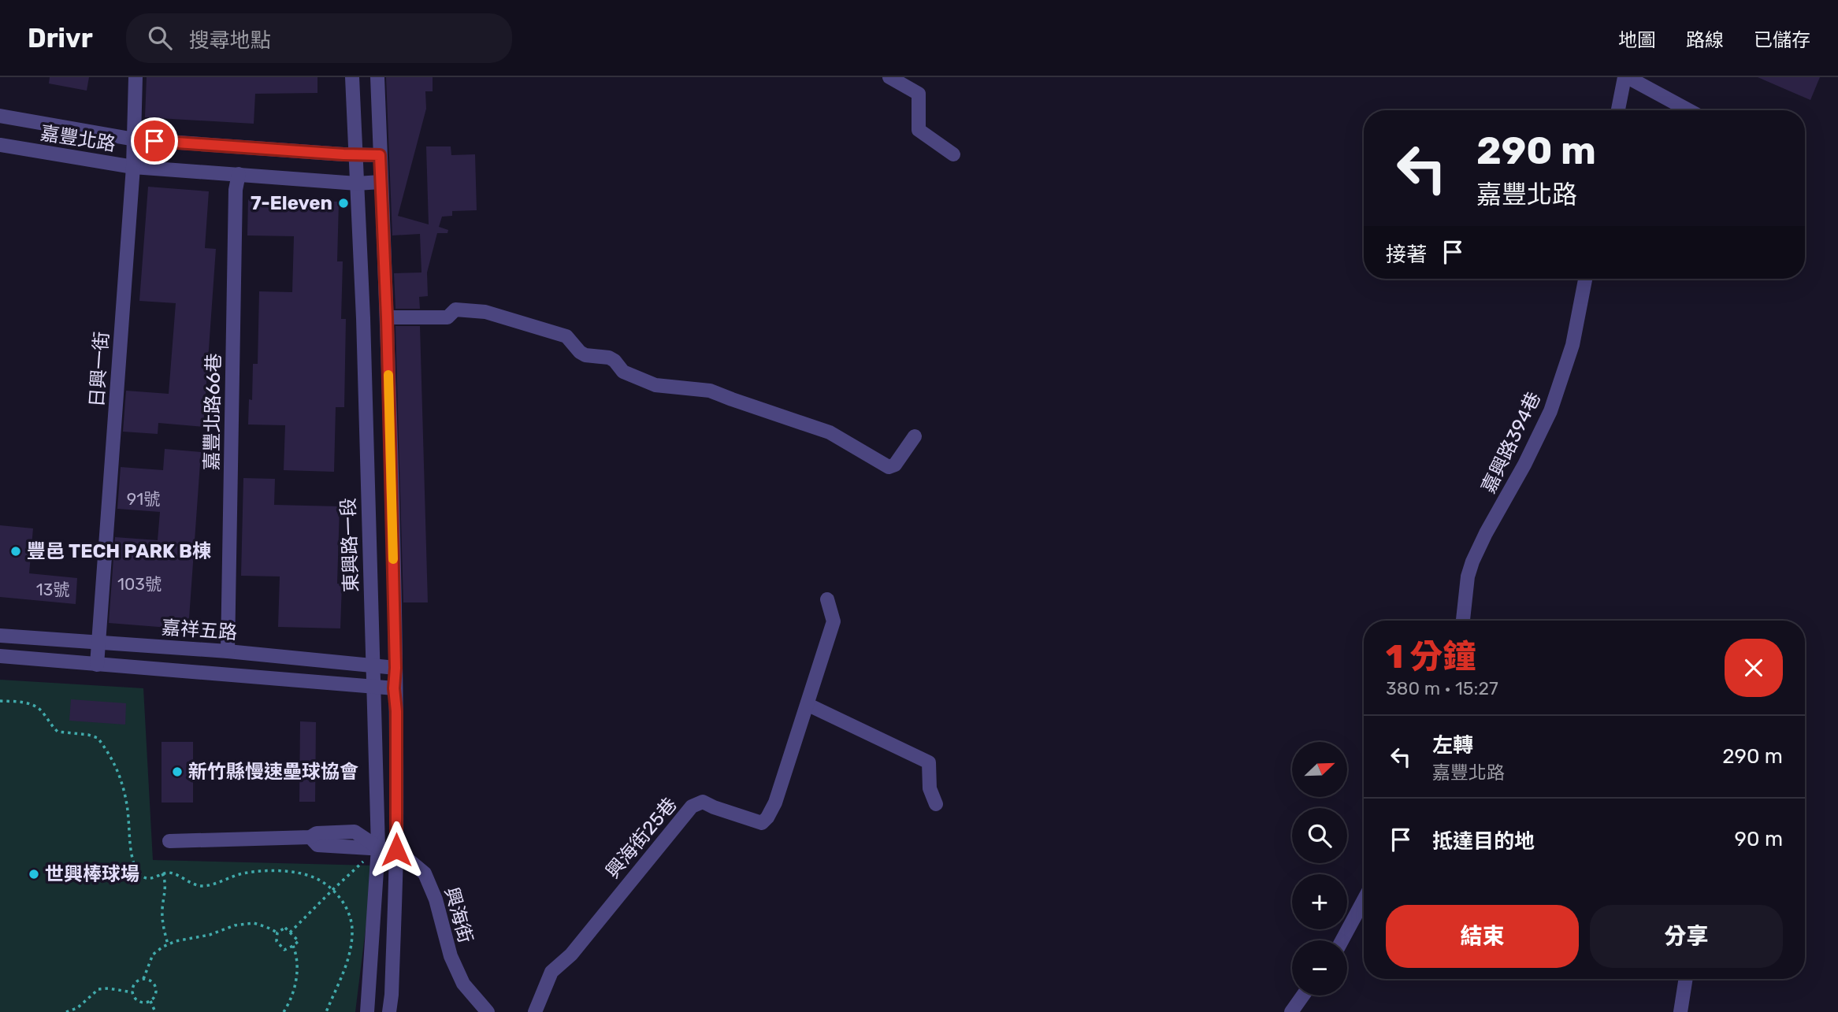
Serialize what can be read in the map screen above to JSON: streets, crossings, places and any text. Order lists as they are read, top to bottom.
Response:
{
  "streets": {
    "street": [
      "嘉豐北路",
      "日興一街",
      "嘉豐北路66巷",
      "嘉興路394巷",
      "東興路一段",
      "嘉祥五路",
      "興海街25巷",
      "興海街"
    ]
  },
  "crossings": [
    ["嘉豐北路", "日興一街"],
    ["嘉豐北路", "嘉豐北路66巷"],
    ["嘉豐北路", "東興路一段"],
    ["日興一街", "嘉祥五路"],
    ["嘉豐北路66巷", "嘉祥五路"],
    ["東興路一段", "嘉祥五路"]
  ],
  "places": [
    "7-Eleven",
    "豐邑 TECH PARK B棟",
    "新竹縣慢速壘球協會",
    "世興棒球場"
  ],
  "house_numbers": ["91號", "103號", "13號"],
  "north": "top right",
  "page": {
    "header": "Drivr",
    "search": "搜尋地點",
    "nav": ["地圖", "路線", "已儲存"],
    "turn": ["290 m", "嘉豐北路"],
    "then": "接著",
    "heading": ["1 分鐘", "380 m · 15:27"],
    "list": [
      {
        "name": "左轉",
        "note": "嘉豐北路",
        "value": "290 m"
      },
      {
        "name": "抵達目的地",
        "value": "90 m"
      }
    ],
    "map_buttons": ["+", "−"],
    "buttons": ["結束", "分享"]
  }
}
